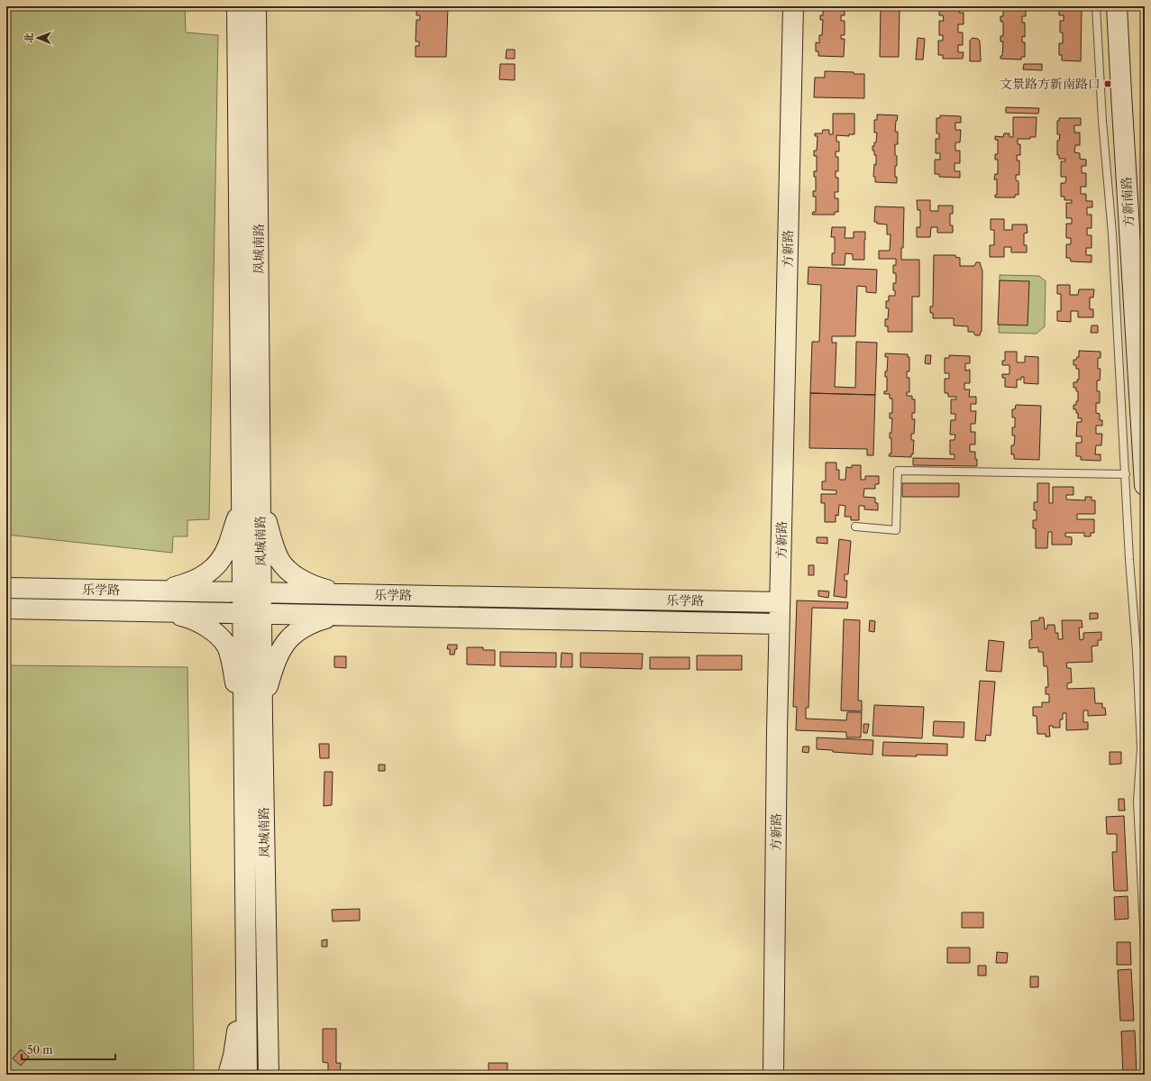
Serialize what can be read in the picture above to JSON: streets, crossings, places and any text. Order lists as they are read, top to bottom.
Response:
{
  "streets": {
    "street": [
      "方新南路",
      "凤城南路",
      "方新路",
      "乐学路"
    ]
  },
  "crossings": [
    ["凤城南路", "乐学路"],
    ["方新路", "乐学路"]
  ],
  "places": {
    "transit": ["文景路方新南路口"]
  },
  "scale_bar": "50 m",
  "north": "left"
}
